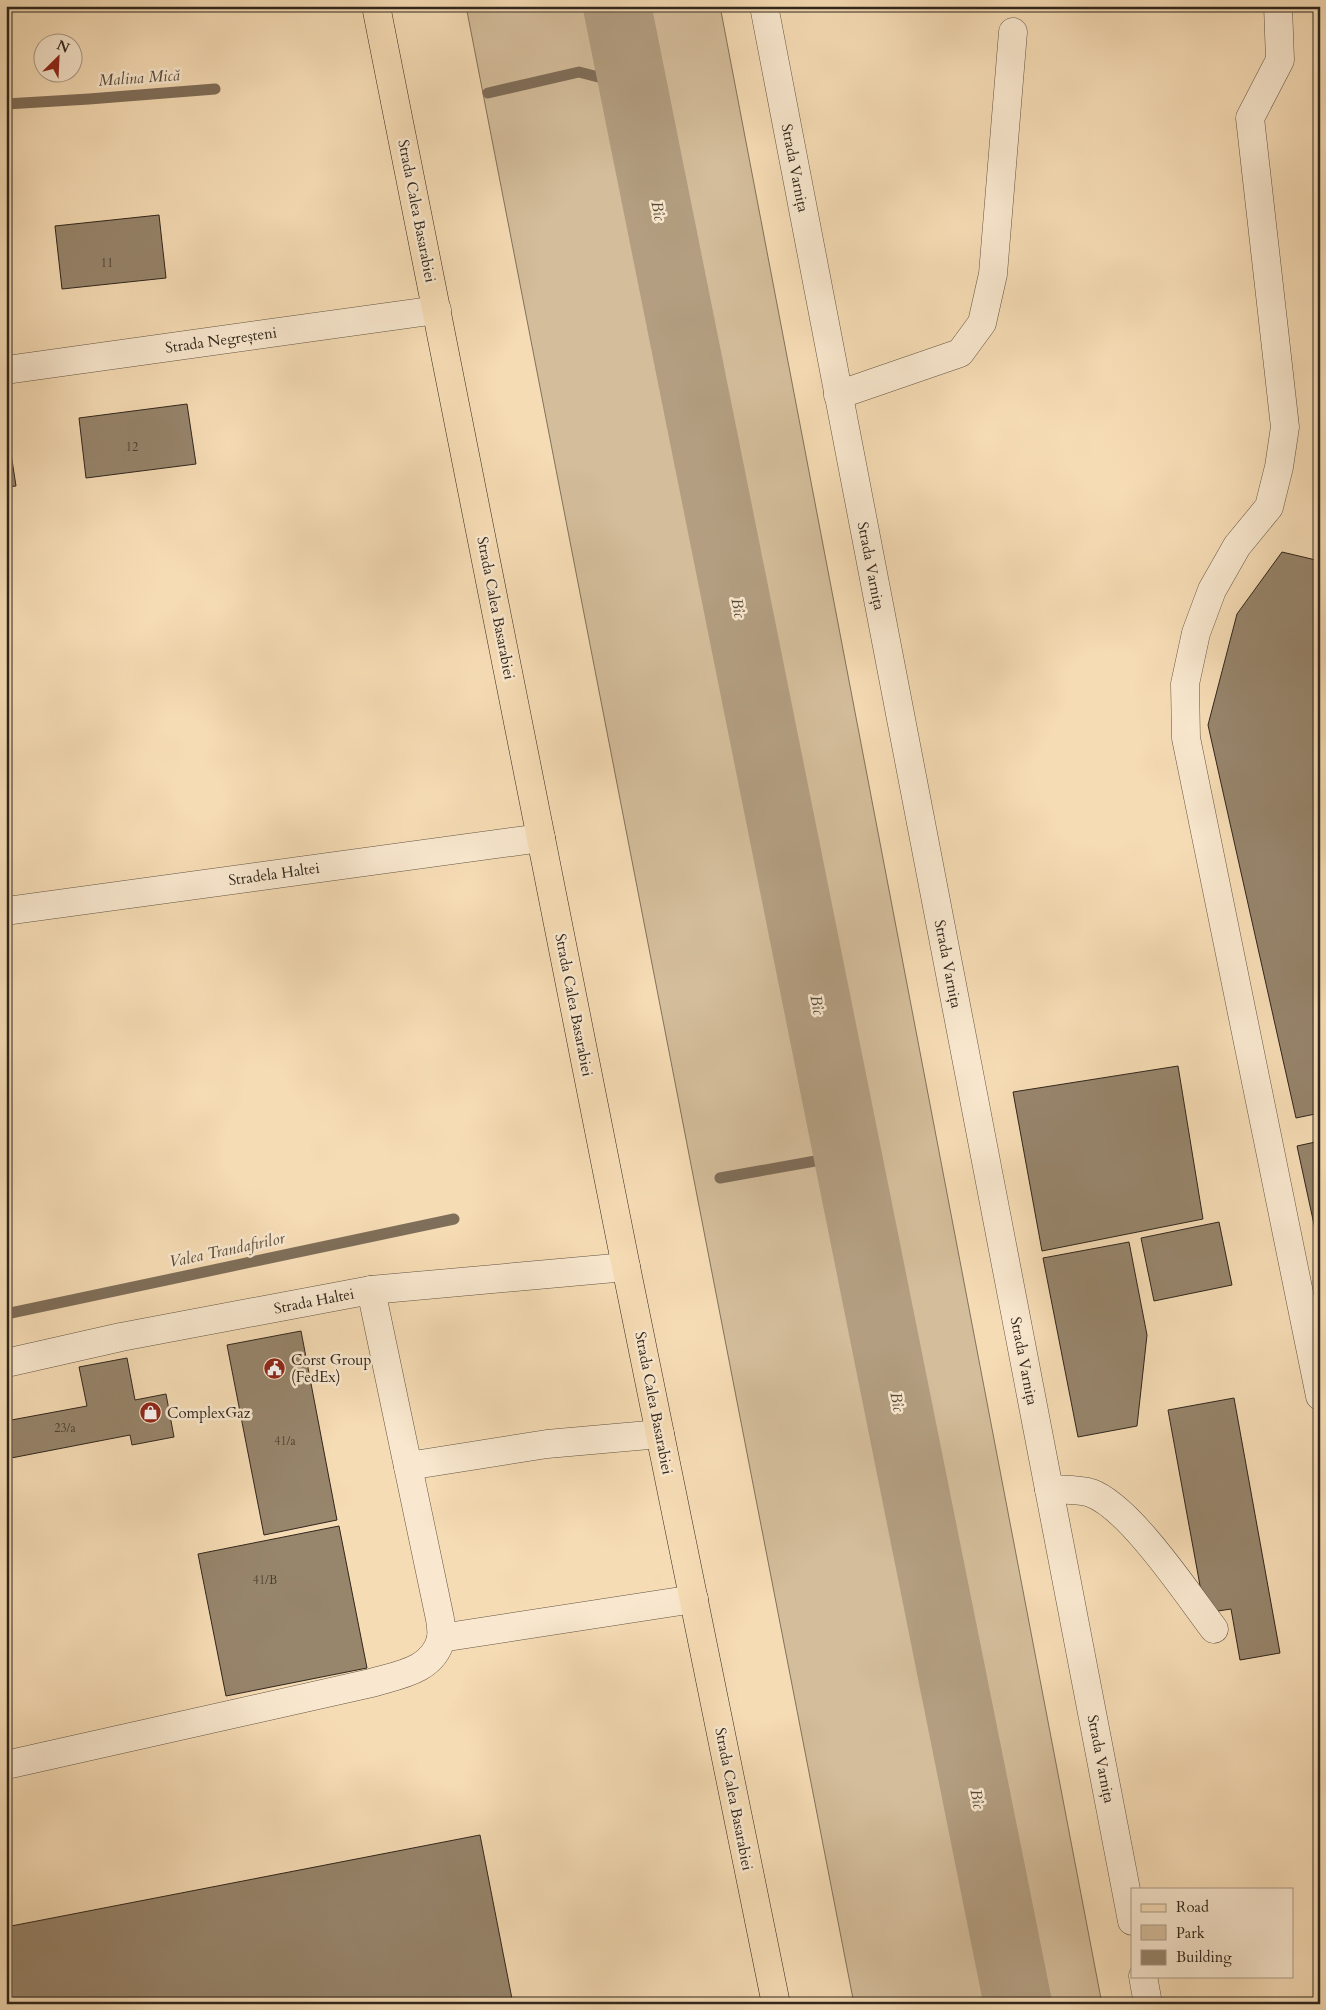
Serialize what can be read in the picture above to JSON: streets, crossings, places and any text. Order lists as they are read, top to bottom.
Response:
{
  "streets": {
    "main road": ["Strada Calea Basarabiei"],
    "street": [
      "Strada Varnița",
      "Strada Negreșteni",
      "Stradela Haltei",
      "Strada Haltei"
    ]
  },
  "crossings": [
    ["Strada Calea Basarabiei", "Strada Negreșteni"],
    ["Strada Calea Basarabiei", "Stradela Haltei"],
    ["Strada Calea Basarabiei", "Strada Haltei"]
  ],
  "water": ["Malina Mică", "Bîc", "Valea Trandafirilor"],
  "places": {
    "public building": ["Corst Group (FedEx)"],
    "shop": ["ComplexGaz"]
  },
  "house_numbers": [
    "11",
    "12",
    "23/a",
    "41/a",
    "41/B"
  ],
  "legend": ["Road", "Park", "Building"],
  "north": "top right"
}
